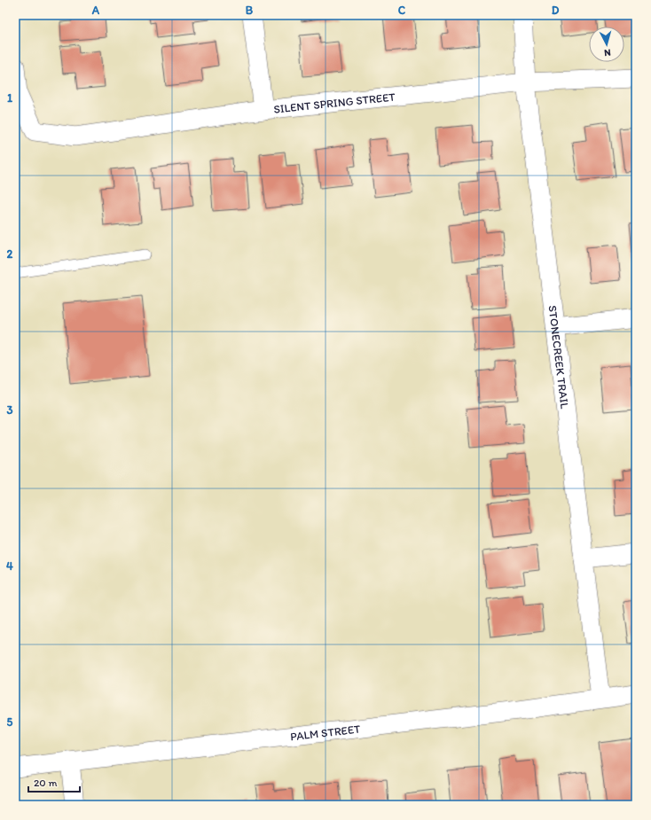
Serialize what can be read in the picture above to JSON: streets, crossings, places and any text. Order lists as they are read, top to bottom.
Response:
{
  "streets": {
    "street": ["SILENT SPRING STREET", "STONECREEK TRAIL", "PALM STREET"]
  },
  "crossings": [
    ["SILENT SPRING STREET", "STONECREEK TRAIL"],
    ["STONECREEK TRAIL", "PALM STREET"]
  ],
  "scale_bar": "20 m",
  "north": "bottom",
  "grid": {
    "columns": [
      "A",
      "B",
      "C",
      "D"
    ],
    "rows": [
      "1",
      "2",
      "3",
      "4",
      "5"
    ]
  }
}
